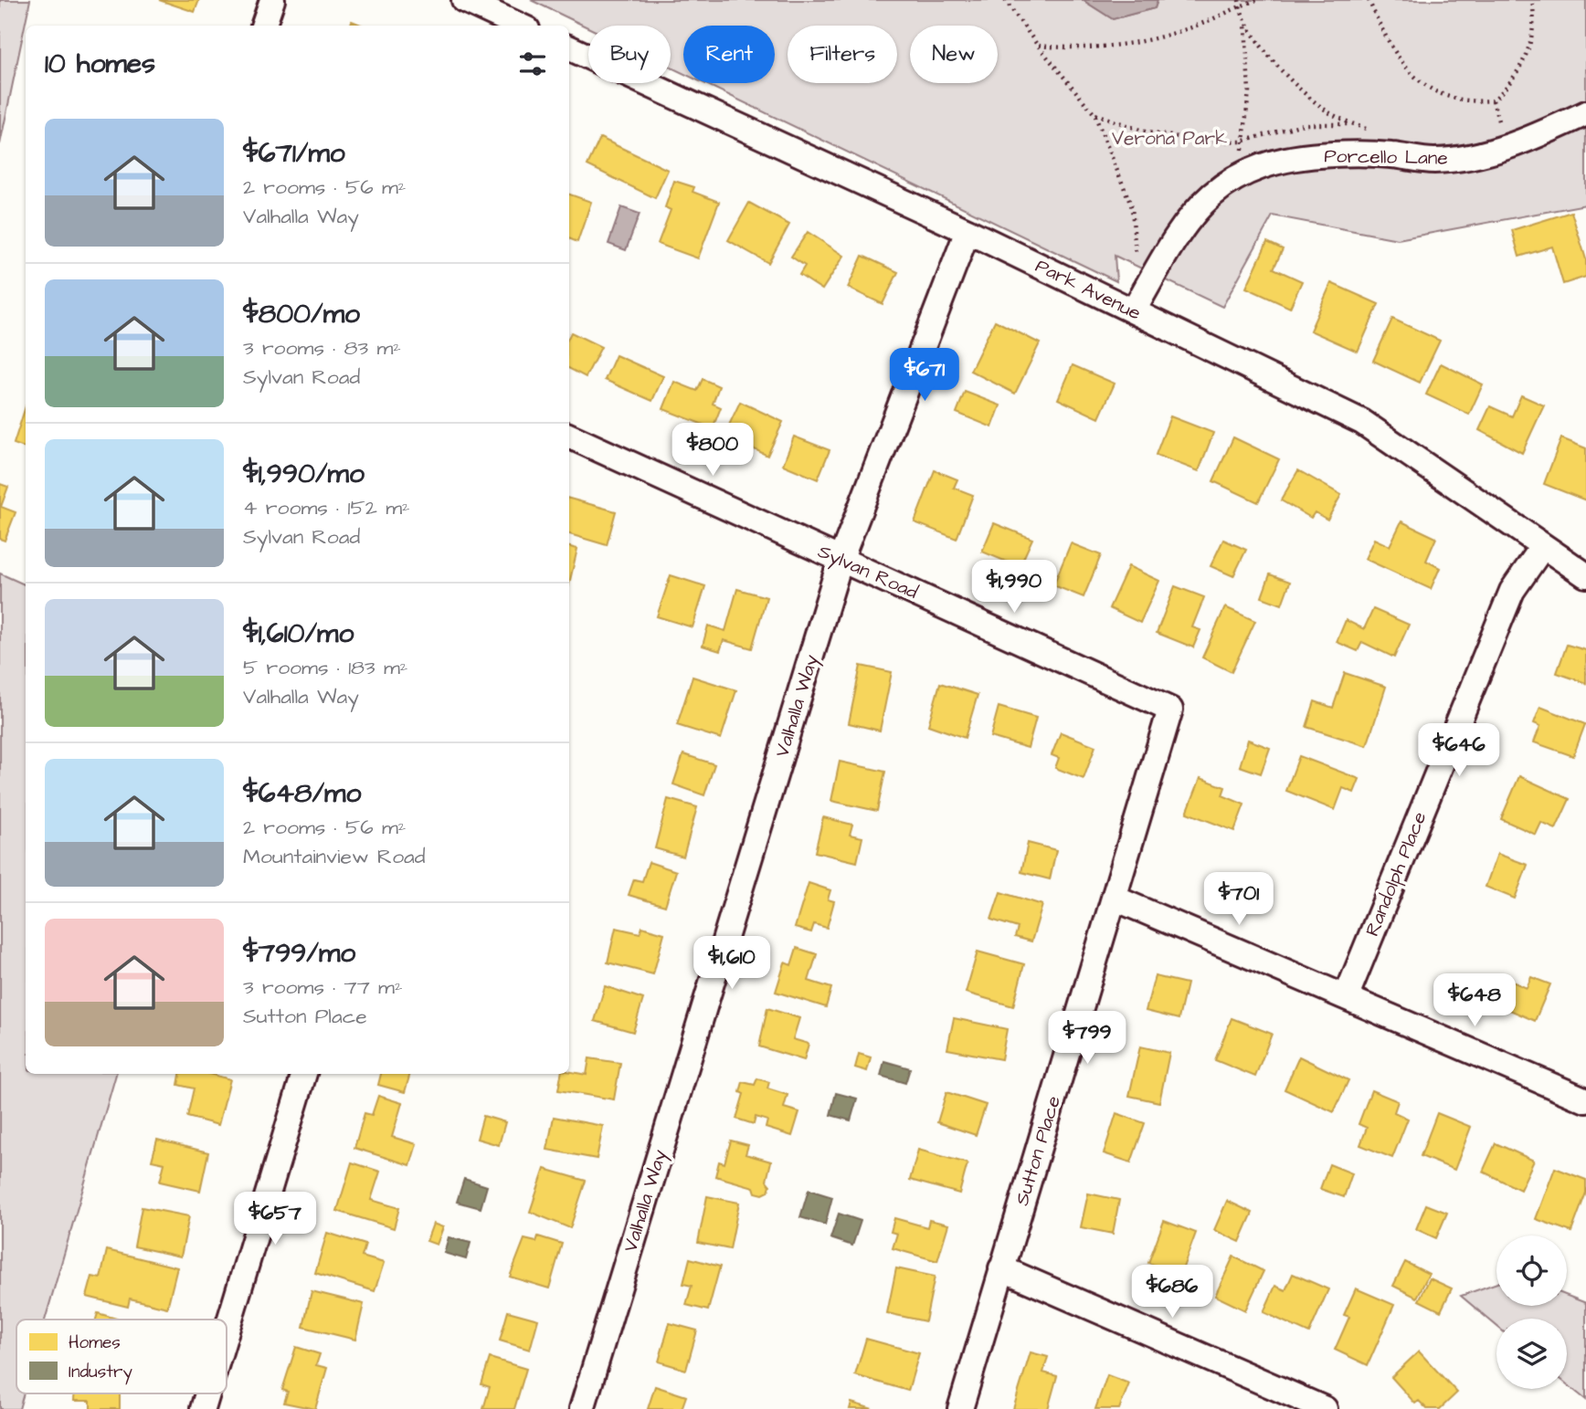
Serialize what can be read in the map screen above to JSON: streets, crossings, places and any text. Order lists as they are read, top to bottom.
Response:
{
  "streets": {
    "street": [
      "Porcello Lane",
      "Park Avenue",
      "Sylvan Road",
      "Valhalla Way",
      "Randolph Place",
      "Sutton Place"
    ]
  },
  "crossings": [
    ["Porcello Lane", "Park Avenue"],
    ["Park Avenue", "Valhalla Way"],
    ["Park Avenue", "Randolph Place"],
    ["Sylvan Road", "Valhalla Way"],
    ["Sylvan Road", "Sutton Place"]
  ],
  "parks": ["Verona Park"],
  "legend": ["Homes", "Industry"],
  "page": {
    "chip": [
      "Buy",
      "Rent",
      "Filters",
      "New"
    ],
    "heading": "10 homes",
    "list": [
      {
        "name": "$671/mo",
        "note": "2 rooms · 56 m² · Valhalla Way"
      },
      {
        "name": "$800/mo",
        "note": "3 rooms · 83 m² · Sylvan Road"
      },
      {
        "name": "$1,990/mo",
        "note": "4 rooms · 152 m² · Sylvan Road"
      },
      {
        "name": "$1,610/mo",
        "note": "5 rooms · 183 m² · Valhalla Way"
      },
      {
        "name": "$648/mo",
        "note": "2 rooms · 56 m² · Mountainview Road"
      },
      {
        "name": "$799/mo",
        "note": "3 rooms · 77 m² · Sutton Place"
      }
    ],
    "price": [
      "$671",
      "$800",
      "$1,990",
      "$646",
      "$701",
      "$1,610",
      "$648",
      "$799",
      "$657",
      "$686"
    ]
  }
}
